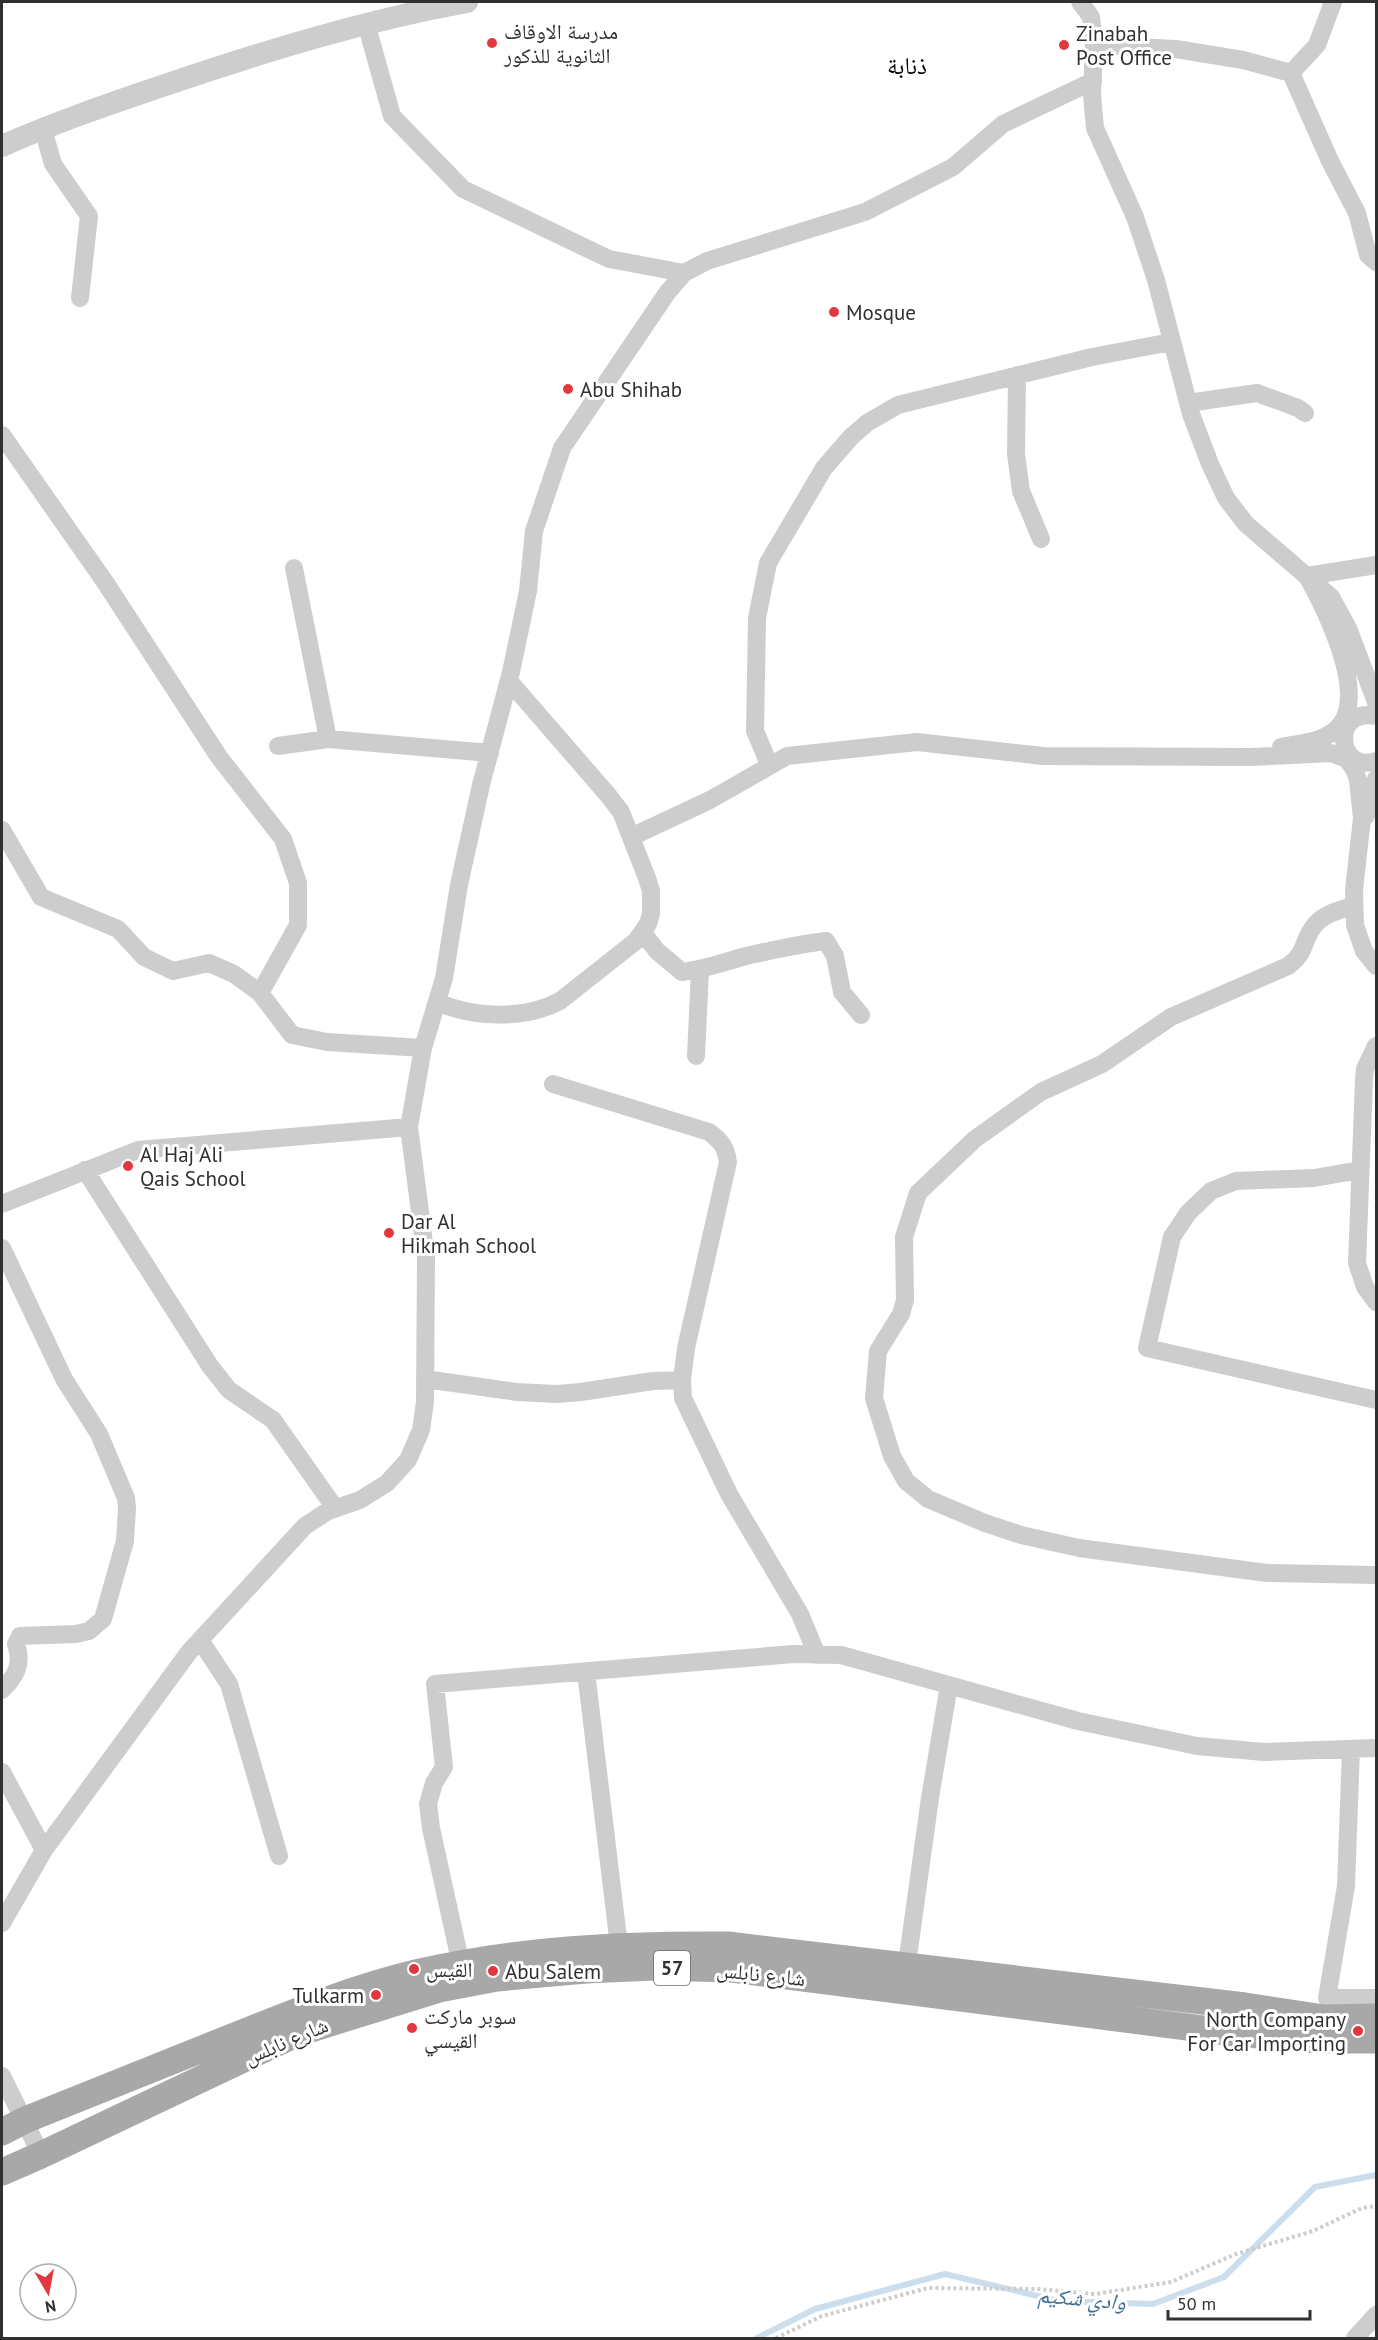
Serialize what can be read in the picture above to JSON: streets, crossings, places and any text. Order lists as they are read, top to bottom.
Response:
{
  "streets": {
    "main road": ["57", "شارع نابلس"]
  },
  "districts": ["ذنابة"],
  "water": ["وادي شكيم"],
  "places": [
    "مدرسة الاوقاف الثانوية للذكور",
    "Zinabah Post Office",
    "Mosque",
    "Abu Shihab",
    "Al Haj Ali Qais School",
    "Dar Al Hikmah School",
    "القيس",
    "Abu Salem",
    "Tulkarm",
    "سوبر ماركت القيسي",
    "North Company For Car Importing"
  ],
  "scale_bar": "50 m",
  "north": "bottom"
}
